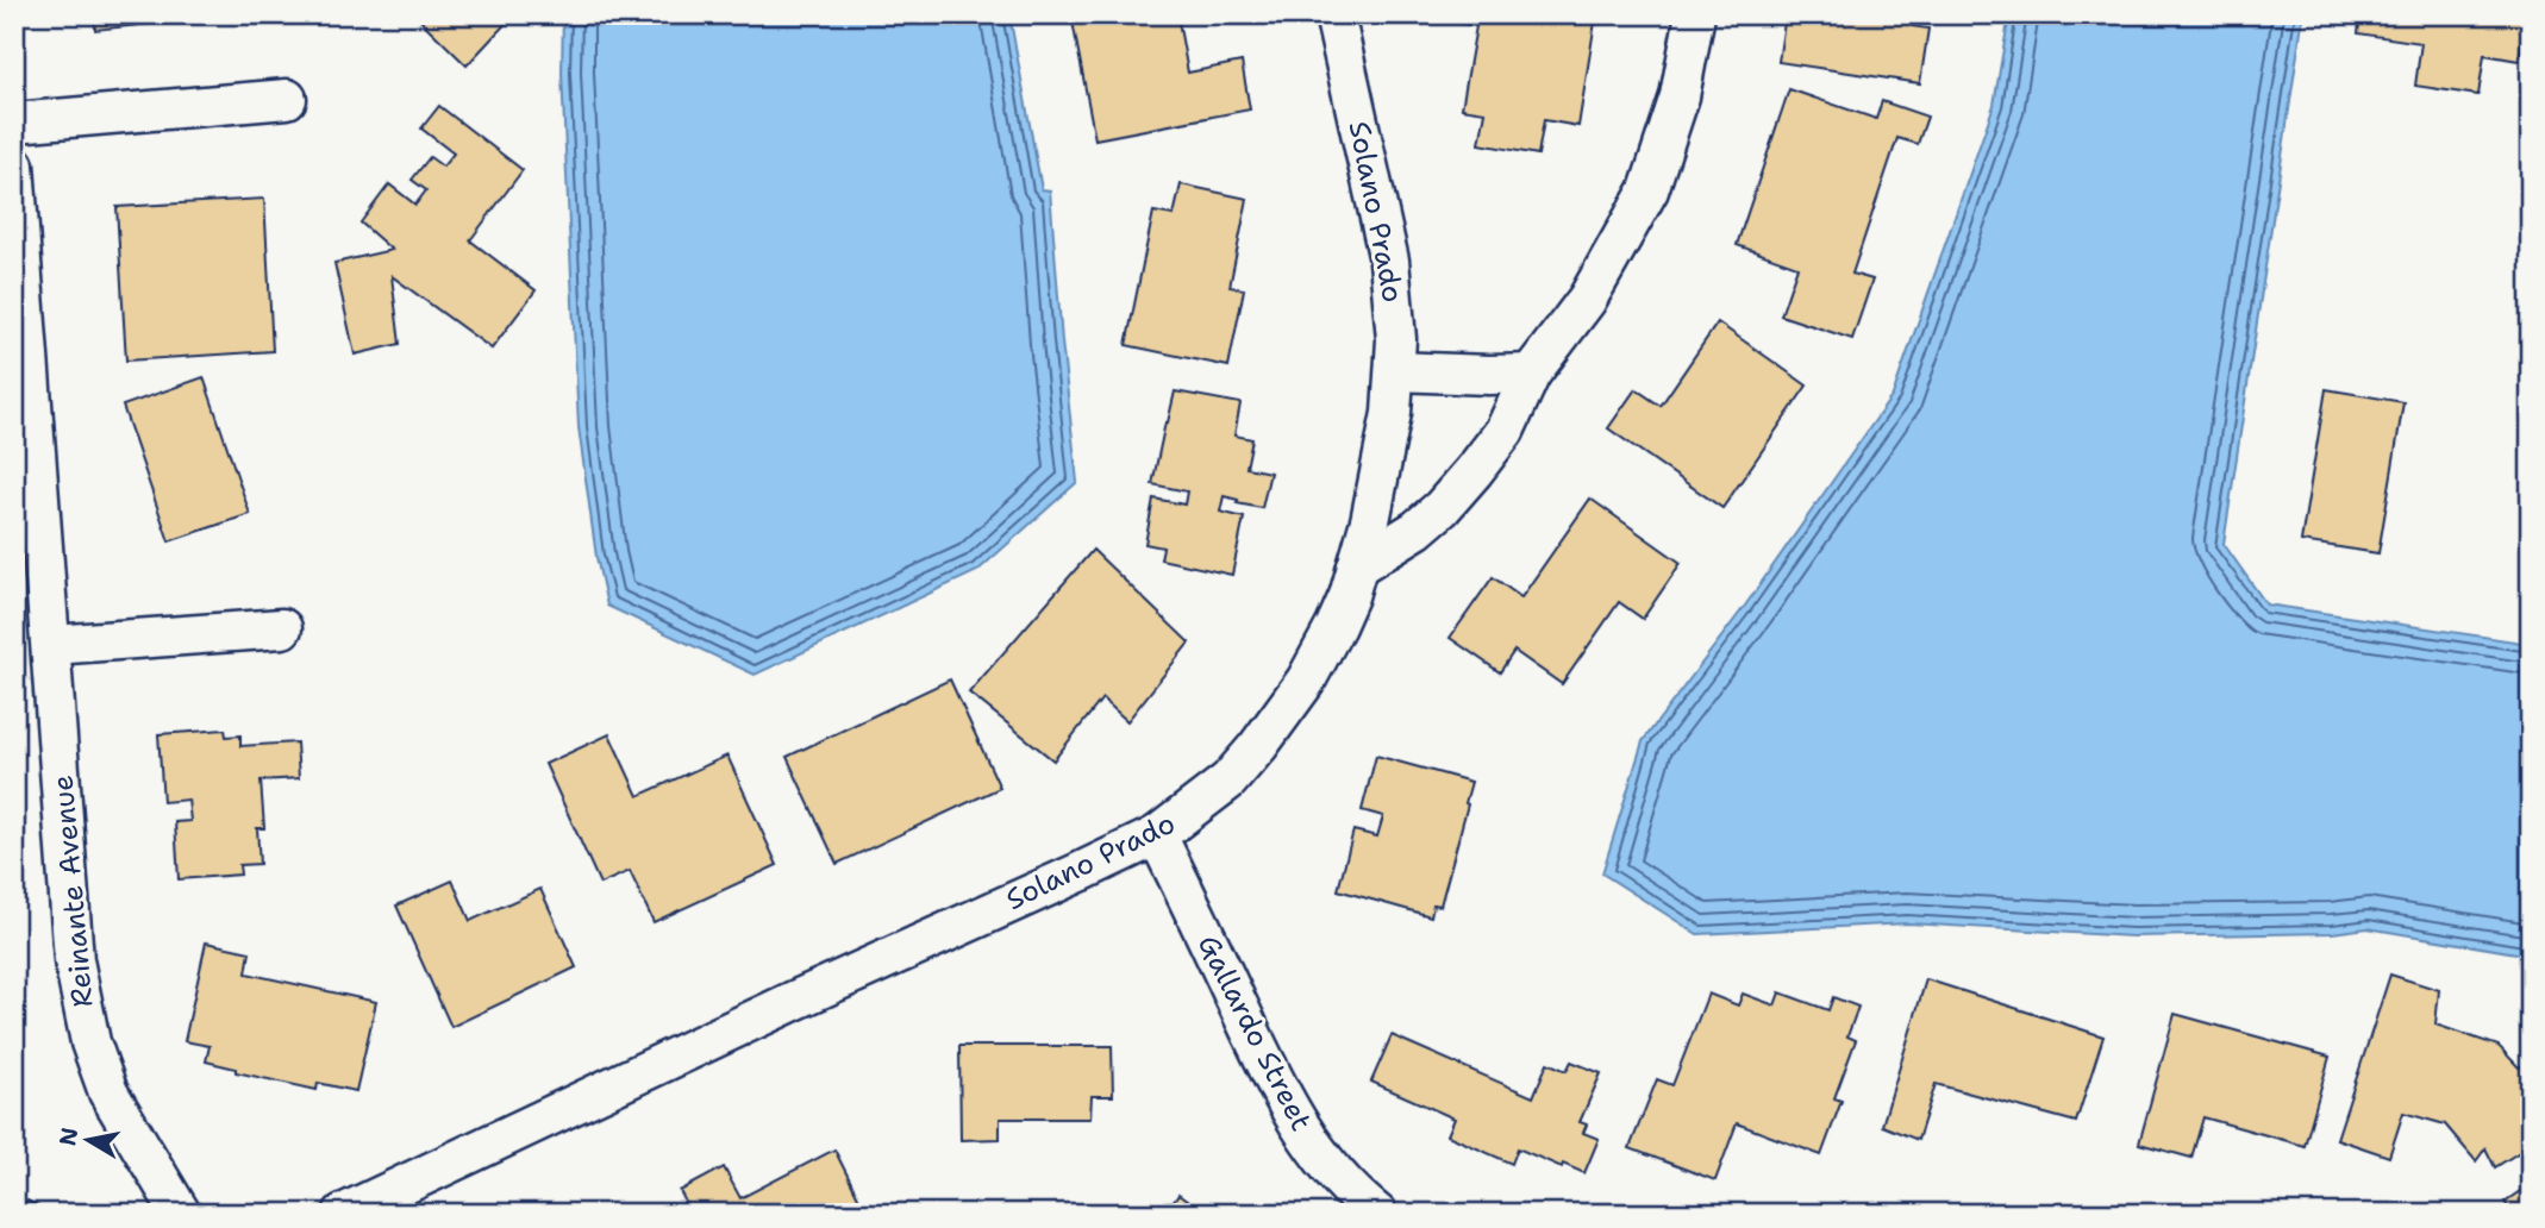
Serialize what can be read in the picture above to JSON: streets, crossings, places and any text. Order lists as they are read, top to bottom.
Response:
{
  "streets": {
    "street": ["Solano Prado", "Reinante Avenue", "Gallardo Street"]
  },
  "crossings": [
    ["Solano Prado", "Gallardo Street"]
  ],
  "north": "left"
}
